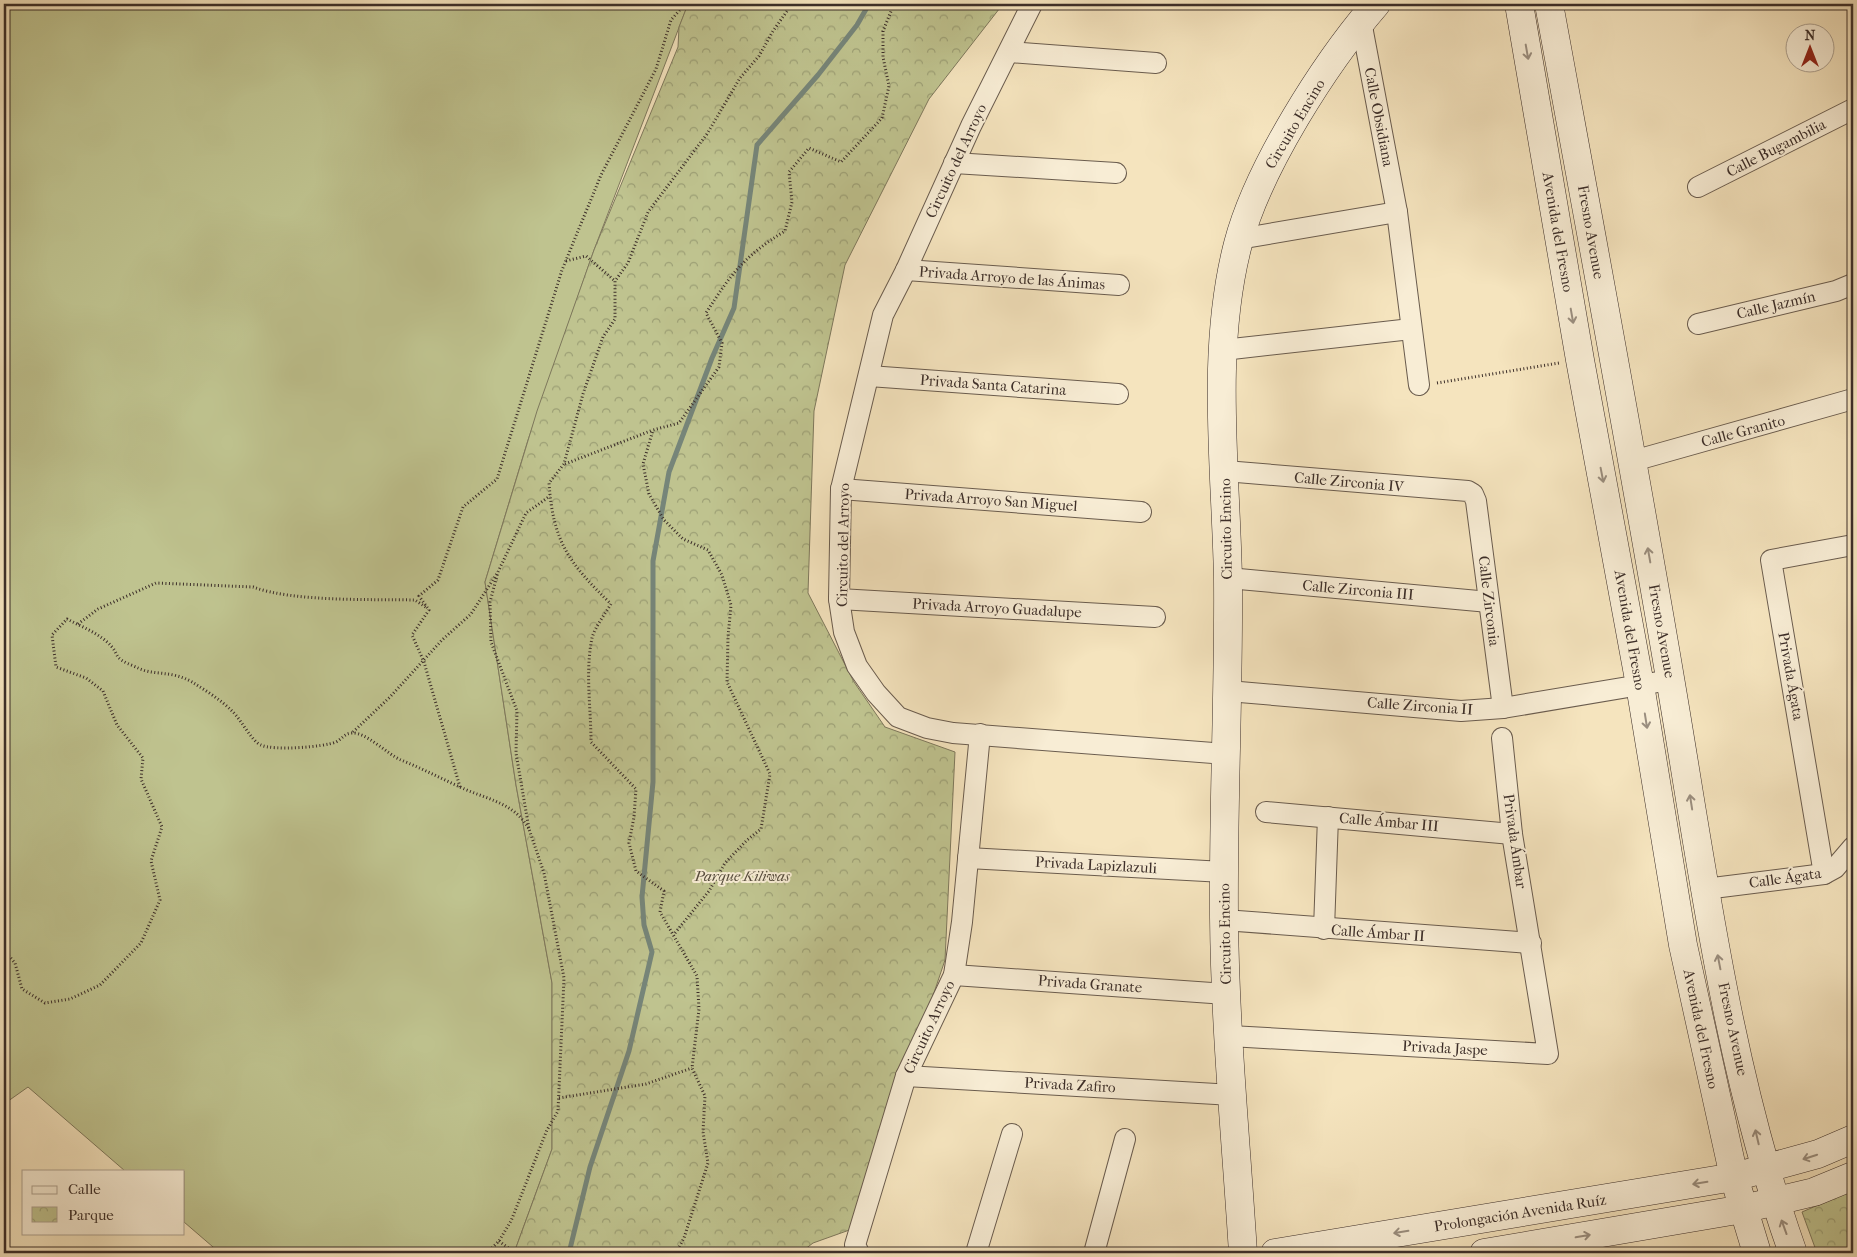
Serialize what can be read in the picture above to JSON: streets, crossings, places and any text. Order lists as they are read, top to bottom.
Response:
{
  "streets": {
    "street": [
      "Calle Obsidiana",
      "Circuito Encino",
      "Calle Bugambilia",
      "Circuito del Arroyo",
      "Avenida del Fresno",
      "Fresno Avenue",
      "Privada Arroyo de las Ánimas",
      "Calle Jazmín",
      "Privada Santa Catarina",
      "Calle Granito",
      "Calle Zirconia IV",
      "Privada Arroyo San Miguel",
      "Calle Zirconia III",
      "Calle Zirconia",
      "Privada Arroyo Guadalupe",
      "Privada Ágata",
      "Calle Zirconia II",
      "Calle Ámbar III",
      "Privada Ámbar",
      "Privada Lapizlazuli",
      "Calle Ágata",
      "Calle Ámbar II",
      "Privada Granate",
      "Circuito Arroyo",
      "Privada Jaspe",
      "Privada Zafiro",
      "Prolongación Avenida Ruíz"
    ]
  },
  "crossings": [
    ["Calle Obsidiana", "Circuito Encino"],
    ["Circuito Encino", "Circuito del Arroyo"],
    ["Circuito Encino", "Calle Zirconia IV"],
    ["Circuito Encino", "Calle Zirconia III"],
    ["Circuito Encino", "Calle Zirconia II"],
    ["Circuito Encino", "Privada Lapizlazuli"],
    ["Circuito Encino", "Calle Ámbar II"],
    ["Circuito Encino", "Privada Granate"],
    ["Circuito Encino", "Privada Jaspe"],
    ["Circuito Encino", "Privada Zafiro"],
    ["Circuito del Arroyo", "Privada Arroyo de las Ánimas"],
    ["Circuito del Arroyo", "Privada Santa Catarina"],
    ["Circuito del Arroyo", "Privada Arroyo San Miguel"],
    ["Circuito del Arroyo", "Privada Arroyo Guadalupe"],
    ["Circuito del Arroyo", "Circuito Arroyo"],
    ["Avenida del Fresno", "Calle Zirconia II"],
    ["Avenida del Fresno", "Prolongación Avenida Ruíz"],
    ["Fresno Avenue", "Calle Granito"],
    ["Fresno Avenue", "Calle Zirconia II"],
    ["Fresno Avenue", "Calle Ágata"],
    ["Fresno Avenue", "Prolongación Avenida Ruíz"],
    ["Calle Zirconia IV", "Calle Zirconia"],
    ["Calle Zirconia III", "Calle Zirconia"],
    ["Calle Zirconia", "Calle Zirconia II"],
    ["Privada Ágata", "Calle Ágata"],
    ["Calle Ámbar III", "Privada Ámbar"],
    ["Privada Ámbar", "Calle Ámbar II"],
    ["Privada Ámbar", "Privada Jaspe"],
    ["Privada Lapizlazuli", "Circuito Arroyo"],
    ["Calle Ámbar II", "Privada Jaspe"],
    ["Privada Granate", "Circuito Arroyo"],
    ["Circuito Arroyo", "Privada Zafiro"]
  ],
  "one_way": ["Avenida del Fresno", "Fresno Avenue"],
  "parks": ["Parque Kiliwas"],
  "legend": ["Calle", "Parque"],
  "north": "top"
}
